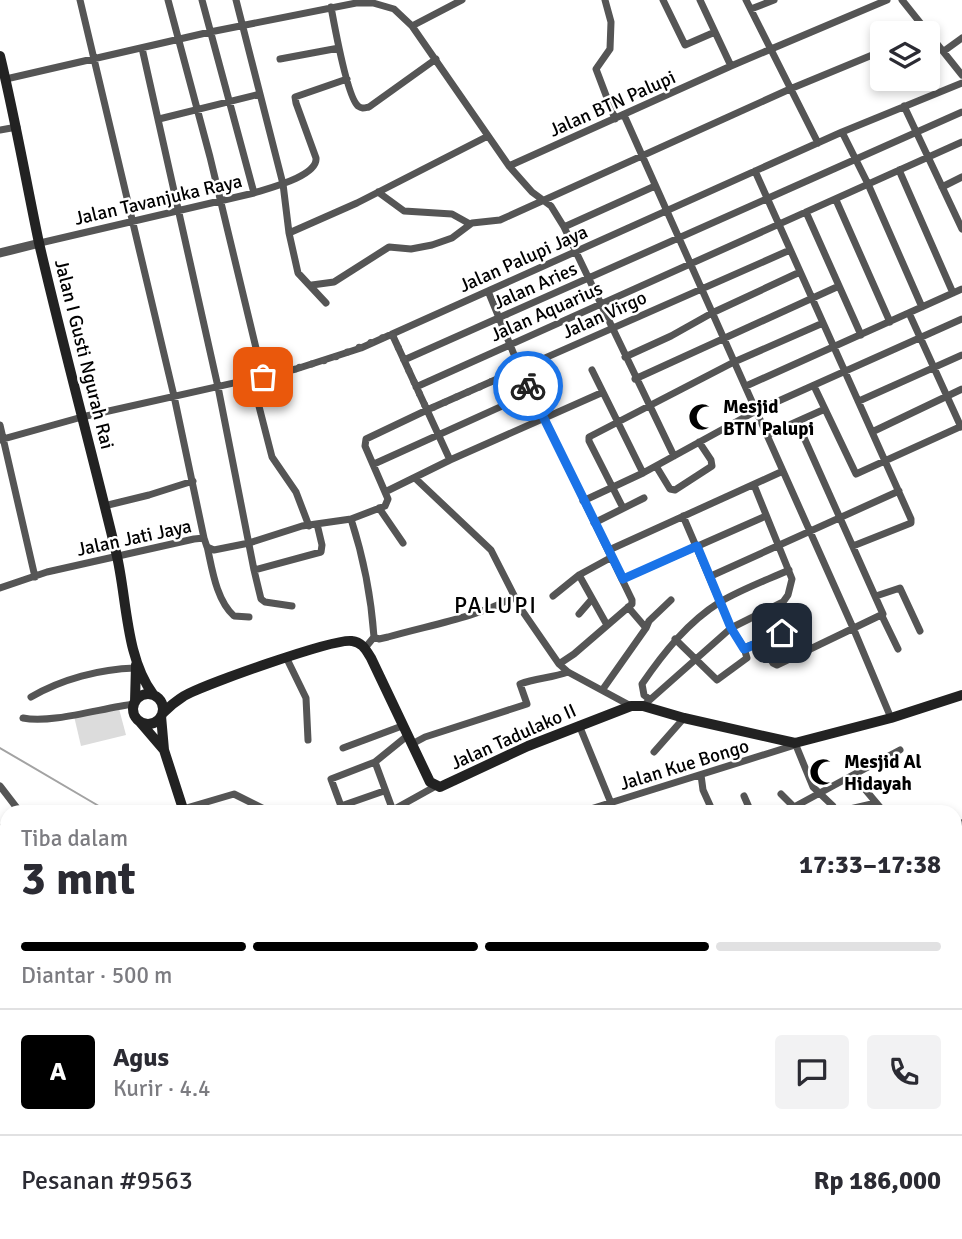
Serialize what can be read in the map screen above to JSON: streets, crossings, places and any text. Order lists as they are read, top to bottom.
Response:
{
  "streets": {
    "main road": ["Jalan I Gusti Ngurah Rai", "Jalan Tadulako II"],
    "street": [
      "Jalan BTN Palupi",
      "Jalan Tavanjuka Raya",
      "Jalan Palupi Jaya",
      "Jalan Aries",
      "Jalan Aquarius",
      "Jalan Virgo",
      "Jalan Jati Jaya",
      "Jalan Kue Bongo"
    ]
  },
  "crossings": [
    ["Jalan Tavanjuka Raya", "Jalan I Gusti Ngurah Rai"],
    ["Jalan Palupi Jaya", "Jalan I Gusti Ngurah Rai"],
    ["Jalan I Gusti Ngurah Rai", "Jalan Jati Jaya"],
    ["Jalan Tadulako II", "Jalan Kue Bongo"]
  ],
  "districts": ["PALUPI"],
  "places": {
    "mosque": ["Mesjid BTN Palupi", "Mesjid Al Hidayah"]
  },
  "page": {
    "heading": ["3 mnt", "Tiba dalam", "17:33–17:38"],
    "panel": [
      "Agus",
      "Kurir · 4.4",
      "Pesanan #9563",
      "Rp 186,000"
    ],
    "bar": "Diantar · 500 m",
    "round": "A"
  }
}
